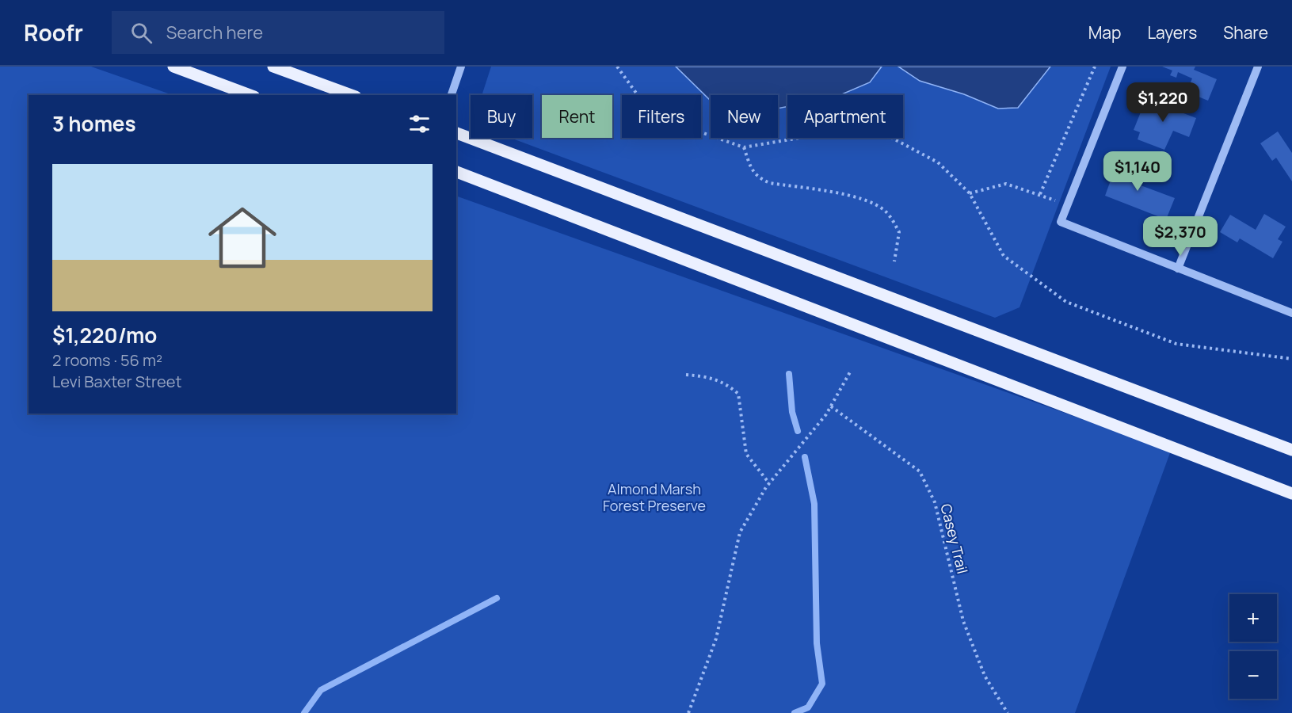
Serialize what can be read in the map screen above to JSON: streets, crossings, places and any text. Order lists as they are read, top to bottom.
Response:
{
  "streets": {
    "path": ["Casey Trail"]
  },
  "parks": ["Almond Marsh Forest Preserve"],
  "page": {
    "header": "Roofr",
    "search": "Search here",
    "nav": ["Map", "Layers", "Share"],
    "price": ["$1,220", "$1,140", "$2,370"],
    "chip": [
      "Buy",
      "Rent",
      "Filters",
      "New",
      "Apartment"
    ],
    "heading": "3 homes",
    "list": [
      {
        "name": "$1,220/mo",
        "note": "2 rooms · 56 m² · Levi Baxter Street"
      }
    ],
    "map_buttons": ["+", "−"]
  }
}
